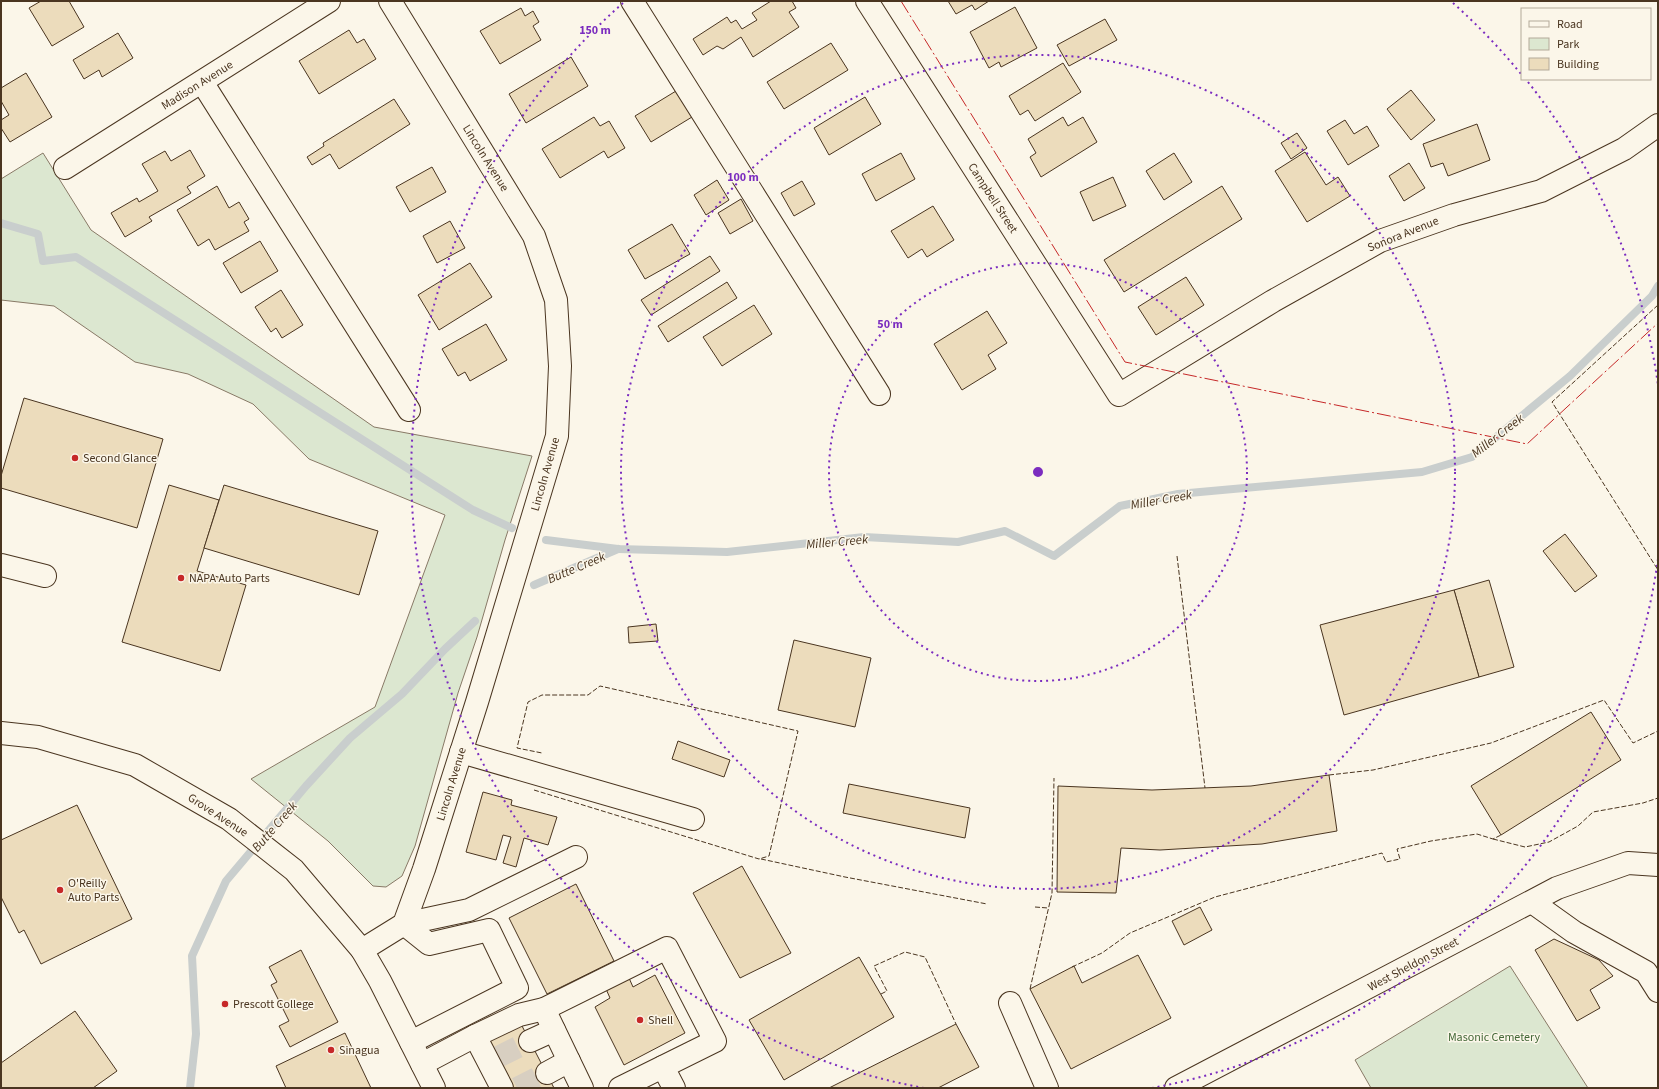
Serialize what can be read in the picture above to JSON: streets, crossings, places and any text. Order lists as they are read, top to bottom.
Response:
{
  "streets": {
    "street": [
      "Madison Avenue",
      "Lincoln Avenue",
      "Campbell Street",
      "Sonora Avenue",
      "Grove Avenue",
      "West Sheldon Street"
    ]
  },
  "crossings": [
    ["Campbell Street", "Sonora Avenue"]
  ],
  "water": ["Miller Creek", "Butte Creek"],
  "parks": ["Masonic Cemetery"],
  "places": [
    "Second Glance",
    "NAPA Auto Parts",
    "O'Reilly Auto Parts",
    "Prescott College",
    "Shell",
    "Sinagua"
  ],
  "legend": ["Road", "Park", "Building"],
  "rings": ["150 m", "100 m", "50 m"]
}
